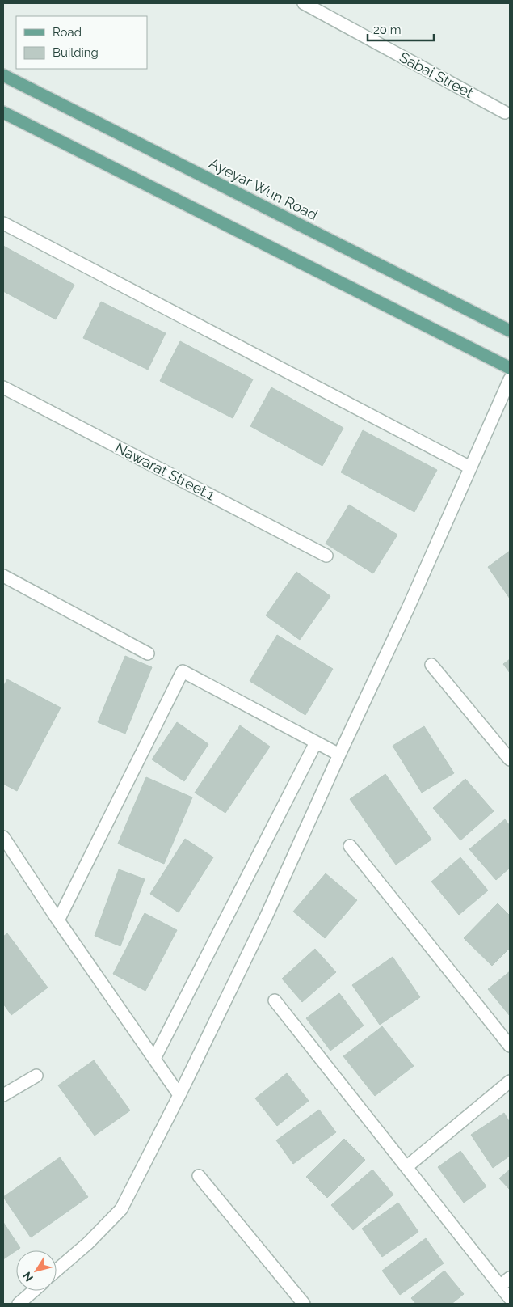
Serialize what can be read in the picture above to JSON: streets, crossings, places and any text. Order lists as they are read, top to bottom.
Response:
{
  "streets": {
    "main road": ["Ayeyar Wun Road"],
    "street": ["Sabai Street", "Nawarat Street.1"]
  },
  "legend": ["Road", "Building"],
  "scale_bar": "20 m",
  "north": "bottom left"
}
